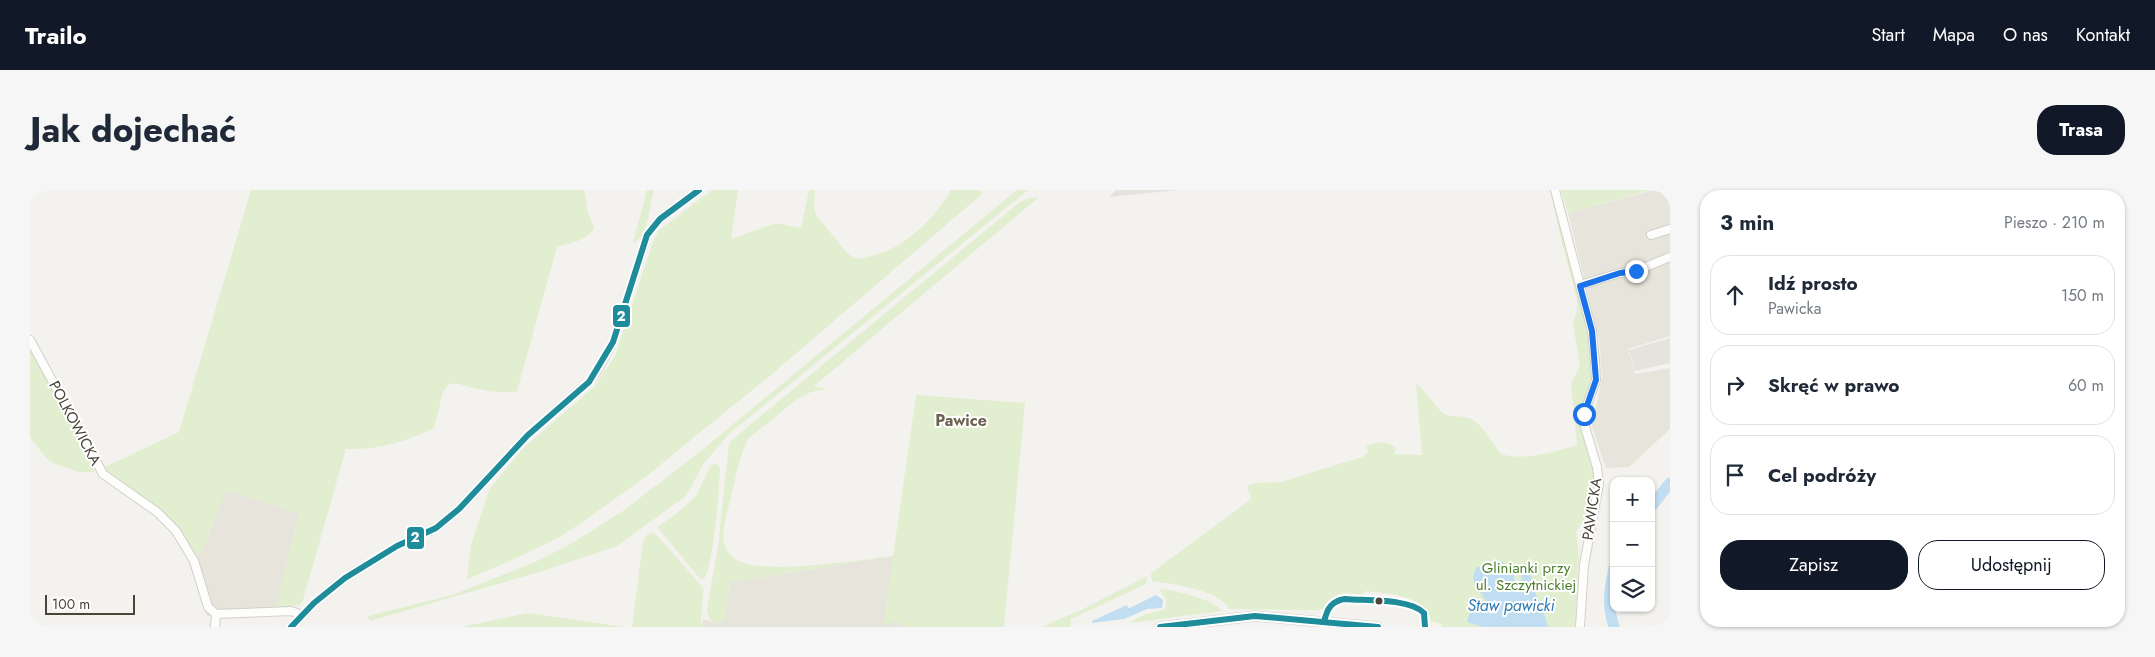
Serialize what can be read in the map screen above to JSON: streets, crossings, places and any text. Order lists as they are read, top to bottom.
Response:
{
  "streets": {
    "street": ["POLKOWICKA", "PAWICKA"]
  },
  "districts": ["Pawice"],
  "water": ["Staw pawicki"],
  "parks": ["Glinianki przy ul. Szczytnickiej"],
  "lines": ["transit line 2"],
  "scale_bar": "100 m",
  "page": {
    "header": "Trailo",
    "nav": [
      "Start",
      "Mapa",
      "O nas",
      "Kontakt"
    ],
    "title": "Jak dojechać",
    "buttons": [
      "Trasa",
      ["Zapisz", "Udostępnij"]
    ],
    "heading": ["3 min", "Pieszo · 210 m"],
    "list": [
      ["Idź prosto", "Pawicka", "150 m"],
      ["Skręć w prawo", "60 m"],
      "Cel podróży"
    ],
    "map_buttons": ["+", "−"],
    "scale": "100 m"
  }
}
